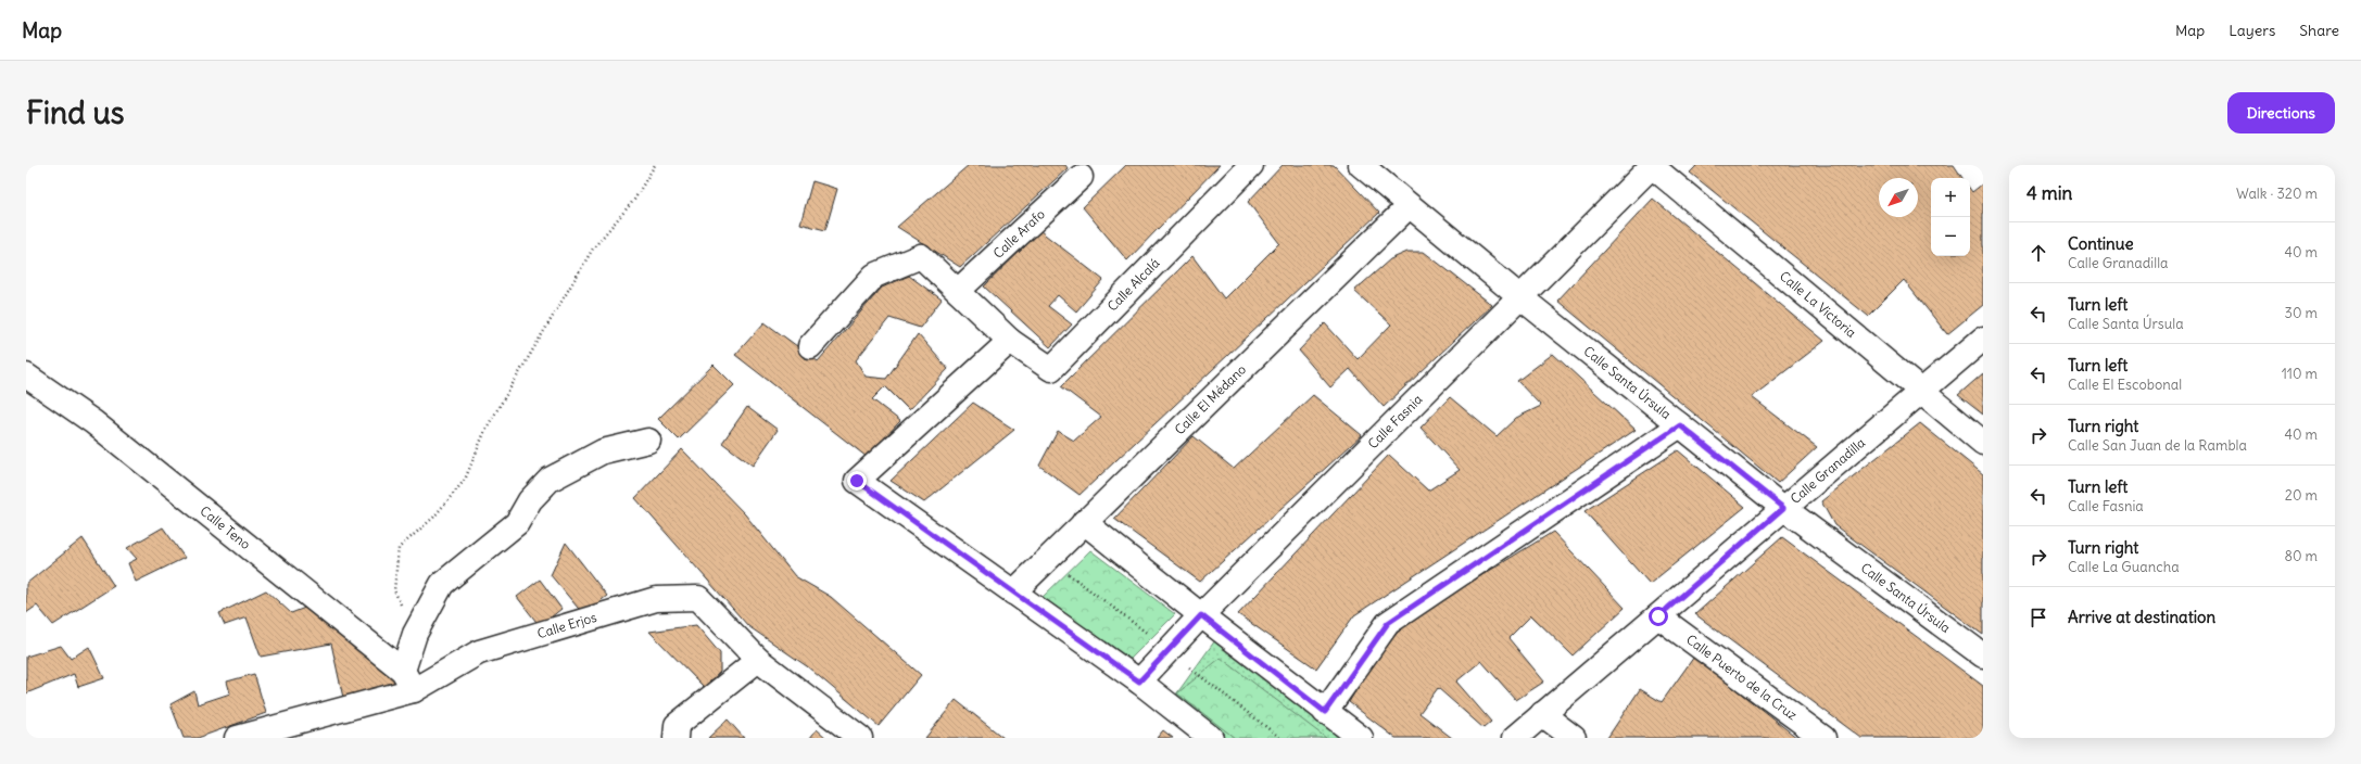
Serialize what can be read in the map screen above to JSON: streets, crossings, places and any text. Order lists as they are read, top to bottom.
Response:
{
  "streets": {
    "street": [
      "Calle Arafo",
      "Calle Alcalá",
      "Calle La Victoria",
      "Calle Santa Úrsula",
      "Calle El Médano",
      "Calle Fasnia",
      "Calle Granadilla",
      "Calle Teno",
      "Calle Erjos",
      "Calle Puerto de la Cruz"
    ]
  },
  "crossings": [
    ["Calle Arafo", "Calle Alcalá"],
    ["Calle La Victoria", "Calle Fasnia"],
    ["Calle La Victoria", "Calle Granadilla"],
    ["Calle Santa Úrsula", "Calle El Médano"],
    ["Calle Santa Úrsula", "Calle Fasnia"],
    ["Calle Santa Úrsula", "Calle Granadilla"],
    ["Calle Granadilla", "Calle Puerto de la Cruz"],
    ["Calle Teno", "Calle Erjos"]
  ],
  "north": "bottom left",
  "page": {
    "header": "Map",
    "nav": ["Map", "Layers", "Share"],
    "buttons": "Directions",
    "title": "Find us",
    "heading": ["4 min", "Walk · 320 m"],
    "map_buttons": ["+", "−"],
    "list": [
      ["Continue", "Calle Granadilla", "40 m"],
      ["Turn left", "Calle Santa Úrsula", "30 m"],
      ["Turn left", "Calle El Escobonal", "110 m"],
      ["Turn right", "Calle San Juan de la Rambla", "40 m"],
      ["Turn left", "Calle Fasnia", "20 m"],
      ["Turn right", "Calle La Guancha", "80 m"],
      "Arrive at destination"
    ]
  }
}
